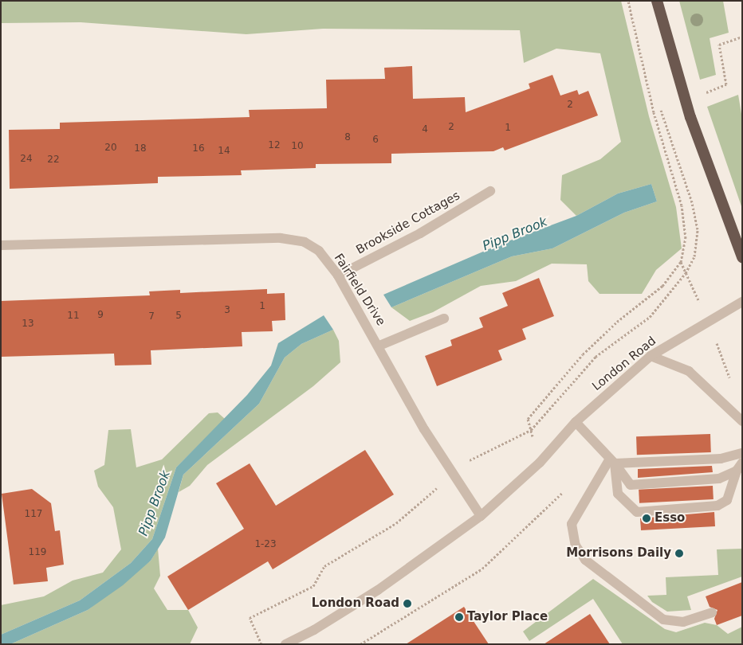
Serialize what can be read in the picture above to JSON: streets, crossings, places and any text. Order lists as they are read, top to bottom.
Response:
{
  "streets": {
    "street": ["Brookside Cottages", "Fairfield Drive", "London Road"]
  },
  "crossings": [
    ["Brookside Cottages", "Fairfield Drive"],
    ["Fairfield Drive", "London Road"]
  ],
  "water": ["Pipp Brook"],
  "places": [
    "Esso",
    "Morrisons Daily",
    "London Road",
    "Taylor Place"
  ],
  "house_numbers": [
    "2",
    "2",
    "1",
    "4",
    "8",
    "6",
    "12",
    "10",
    "20",
    "18",
    "16",
    "14",
    "24",
    "22",
    "1",
    "3",
    "9",
    "11",
    "5",
    "7",
    "13",
    "117",
    "1-23",
    "119"
  ]
}
